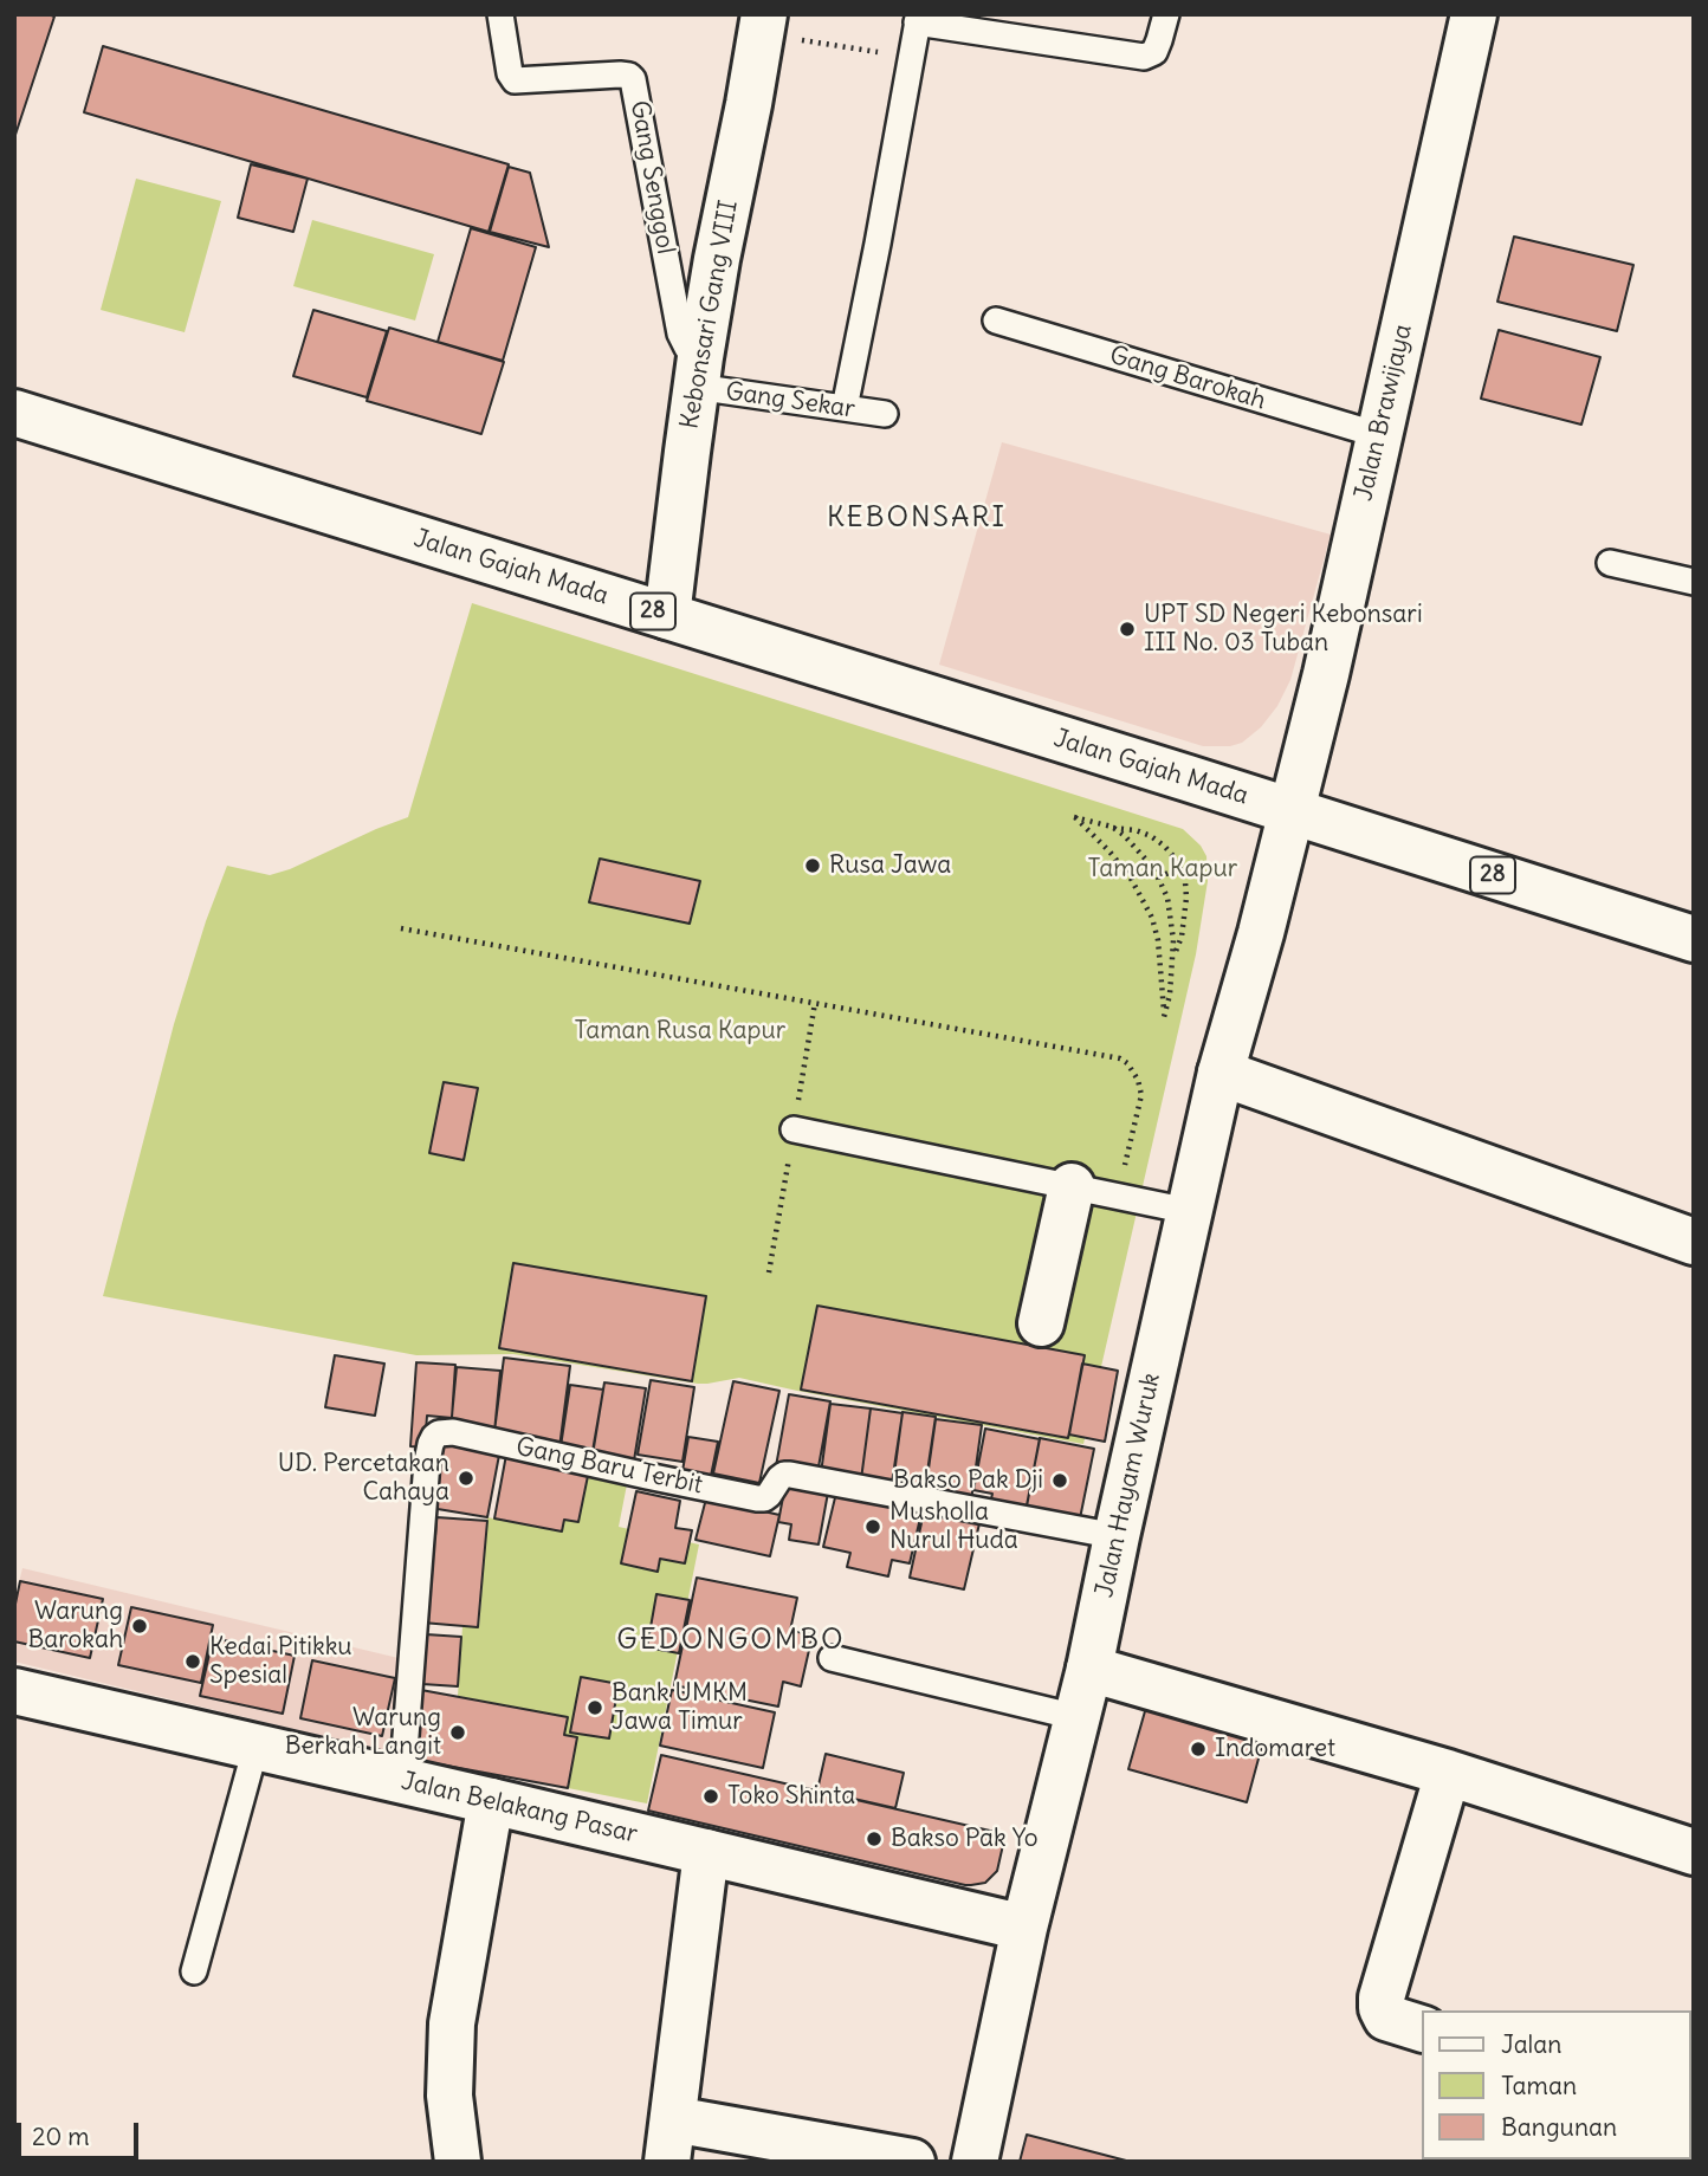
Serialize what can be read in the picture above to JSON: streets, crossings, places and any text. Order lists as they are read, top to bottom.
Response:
{
  "streets": {
    "main road": [
      "Kebonsari Gang VIII",
      "Jalan Brawijaya",
      "Jalan Gajah Mada",
      "28",
      "Jalan Hayam Wuruk",
      "Jalan Belakang Pasar"
    ],
    "lane": [
      "Gang Senggol",
      "Gang Barokah",
      "Gang Sekar",
      "Gang Baru Terbit"
    ]
  },
  "crossings": [
    ["Gang Senggol", "Kebonsari Gang VIII"],
    ["Gang Senggol", "Gang Sekar"],
    ["Kebonsari Gang VIII", "Gang Sekar"],
    ["Kebonsari Gang VIII", "Jalan Gajah Mada"],
    ["Gang Barokah", "Jalan Brawijaya"],
    ["Jalan Brawijaya", "Jalan Gajah Mada"],
    ["Jalan Brawijaya", "28"],
    ["Jalan Brawijaya", "Jalan Hayam Wuruk"],
    ["Jalan Gajah Mada", "28"],
    ["Jalan Gajah Mada", "Jalan Hayam Wuruk"],
    ["28", "Jalan Hayam Wuruk"],
    ["Gang Baru Terbit", "Jalan Hayam Wuruk"],
    ["Gang Baru Terbit", "Jalan Belakang Pasar"],
    ["Jalan Hayam Wuruk", "Jalan Belakang Pasar"]
  ],
  "districts": ["KEBONSARI", "GEDONGOMBO"],
  "parks": ["Taman Kapur", "Taman Rusa Kapur"],
  "places": [
    "UPT SD Negeri Kebonsari III No. 03 Tuban",
    "Rusa Jawa",
    "UD. Percetakan Cahaya",
    "Bakso Pak Dji",
    "Musholla Nurul Huda",
    "Warung Barokah",
    "Kedai Pitikku Spesial",
    "Bank UMKM Jawa Timur",
    "Warung Berkah Langit",
    "Indomaret",
    "Toko Shinta",
    "Bakso Pak Yo"
  ],
  "legend": ["Jalan", "Taman", "Bangunan"],
  "scale_bar": "20 m"
}
